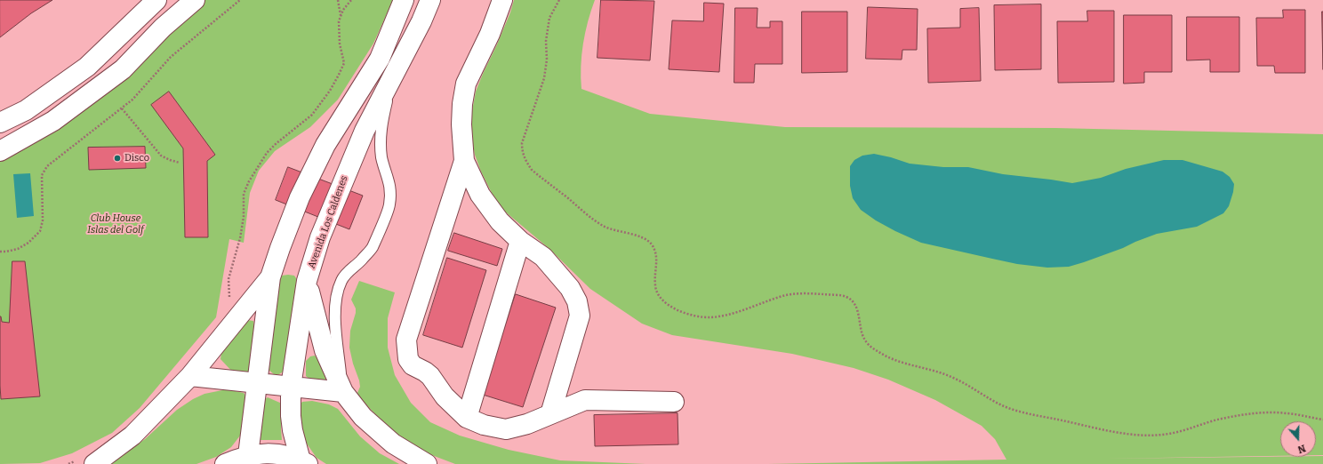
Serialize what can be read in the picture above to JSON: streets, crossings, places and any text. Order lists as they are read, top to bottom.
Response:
{
  "streets": {
    "street": ["Avenida Los Caldenes"]
  },
  "parks": ["Club House Islas del Golf"],
  "places": ["Disco"],
  "north": "bottom"
}
